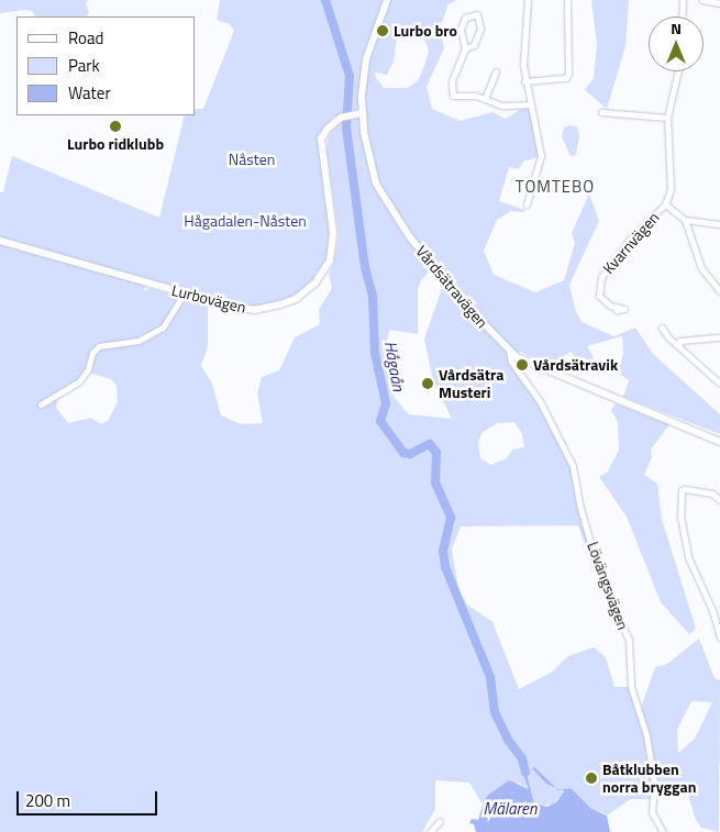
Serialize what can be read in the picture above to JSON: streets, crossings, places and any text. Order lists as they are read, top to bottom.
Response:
{
  "streets": {
    "street": [
      "Kvarnvägen",
      "Vårdsätravägen",
      "Lurbovägen",
      "Lövängsvägen"
    ]
  },
  "crossings": [
    ["Vårdsätravägen", "Lurbovägen"],
    ["Vårdsätravägen", "Lövängsvägen"]
  ],
  "districts": ["TOMTEBO"],
  "water": ["Hågaån", "Mälaren"],
  "parks": ["Nåsten", "Hågadalen-Nåsten"],
  "places": [
    "Lurbo bro",
    "Lurbo ridklubb",
    "Vårdsätravik",
    "Vårdsätra Musteri",
    "Båtklubben norra bryggan"
  ],
  "legend": ["Road", "Park", "Water"],
  "scale_bar": "200 m",
  "north": "top"
}
